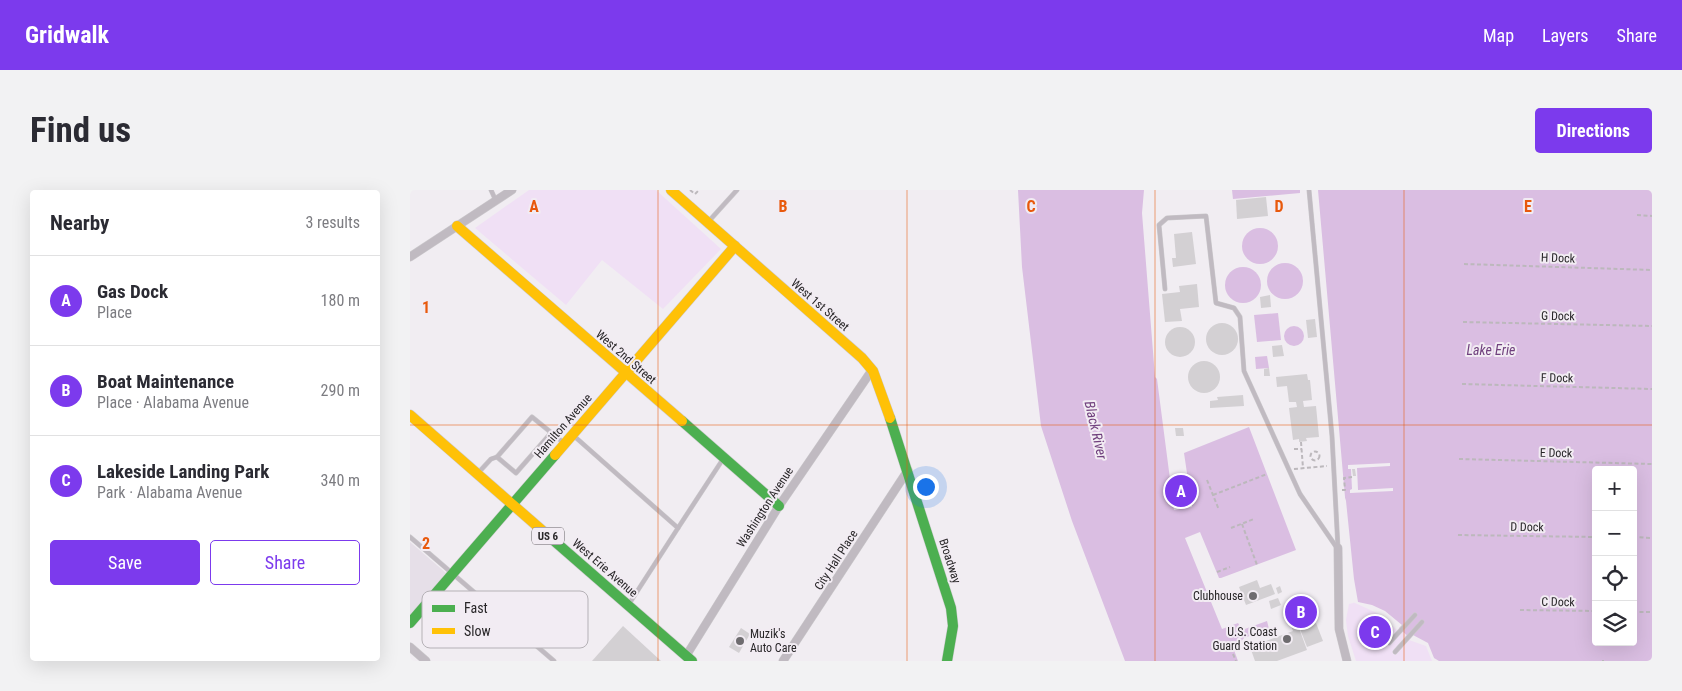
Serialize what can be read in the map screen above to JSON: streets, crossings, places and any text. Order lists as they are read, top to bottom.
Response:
{
  "streets": {
    "street": [
      "West 1st Street",
      "West 2nd Street",
      "Hamilton Avenue",
      "Washington Avenue",
      "US 6",
      "City Hall Place",
      "Broadway",
      "West Erie Avenue"
    ],
    "path": [
      "H Dock",
      "G Dock",
      "F Dock",
      "E Dock",
      "D Dock",
      "C Dock"
    ]
  },
  "crossings": [
    ["West 1st Street", "Hamilton Avenue"],
    ["West 1st Street", "Washington Avenue"],
    ["West 1st Street", "City Hall Place"],
    ["West 1st Street", "Broadway"],
    ["West 2nd Street", "Hamilton Avenue"],
    ["West 2nd Street", "Washington Avenue"],
    ["Hamilton Avenue", "West Erie Avenue"],
    ["Washington Avenue", "West Erie Avenue"],
    ["City Hall Place", "Broadway"]
  ],
  "water": ["Lake Erie", "Black River"],
  "places": ["Clubhouse", "U.S. Coast Guard Station", "Muzik's Auto Care"],
  "legend": ["Fast", "Slow"],
  "page": {
    "header": "Gridwalk",
    "nav": ["Map", "Layers", "Share"],
    "buttons": [
      "Directions",
      ["Save", "Share"]
    ],
    "title": "Find us",
    "heading": ["Nearby", "3 results"],
    "list": [
      {
        "mark": "A",
        "name": "Gas Dock",
        "note": "Place",
        "value": "180 m"
      },
      {
        "mark": "B",
        "name": "Boat Maintenance",
        "note": "Place · Alabama Avenue",
        "value": "290 m"
      },
      {
        "mark": "C",
        "name": "Lakeside Landing Park",
        "note": "Park · Alabama Avenue",
        "value": "340 m"
      }
    ],
    "map_buttons": ["+", "−"],
    "pins": ["A", "B", "C"]
  },
  "grid": {
    "columns": [
      "A",
      "B",
      "C",
      "D",
      "E"
    ],
    "rows": ["1", "2"]
  }
}
